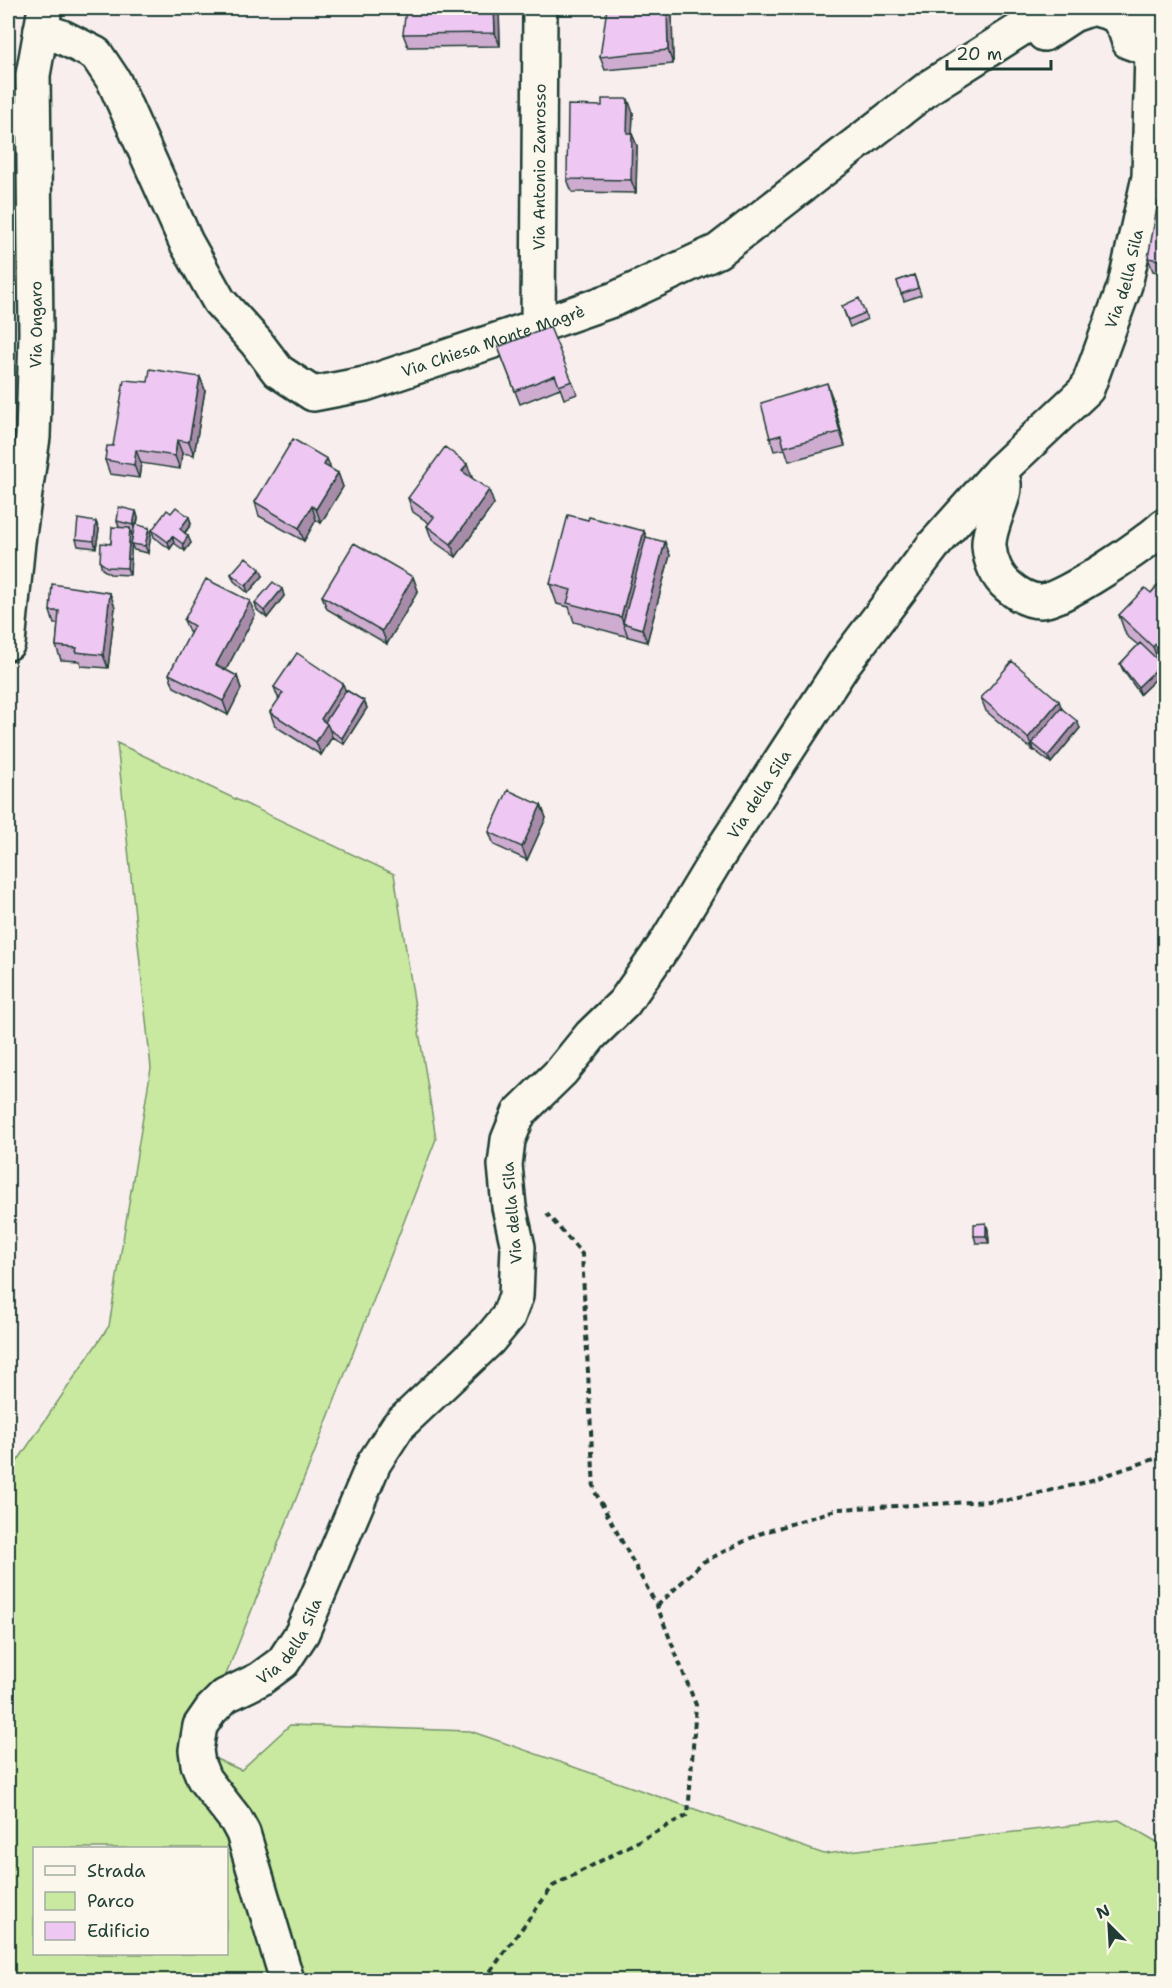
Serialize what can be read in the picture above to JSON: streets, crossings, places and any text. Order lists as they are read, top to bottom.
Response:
{
  "streets": {
    "street": [
      "Via Antonio Zanrosso",
      "Via della Sila",
      "Via Ongaro",
      "Via Chiesa Monte Magrè"
    ]
  },
  "crossings": [
    ["Via Antonio Zanrosso", "Via Chiesa Monte Magrè"],
    ["Via Ongaro", "Via Chiesa Monte Magrè"]
  ],
  "legend": ["Strada", "Parco", "Edificio"],
  "scale_bar": "20 m",
  "north": "top left"
}
